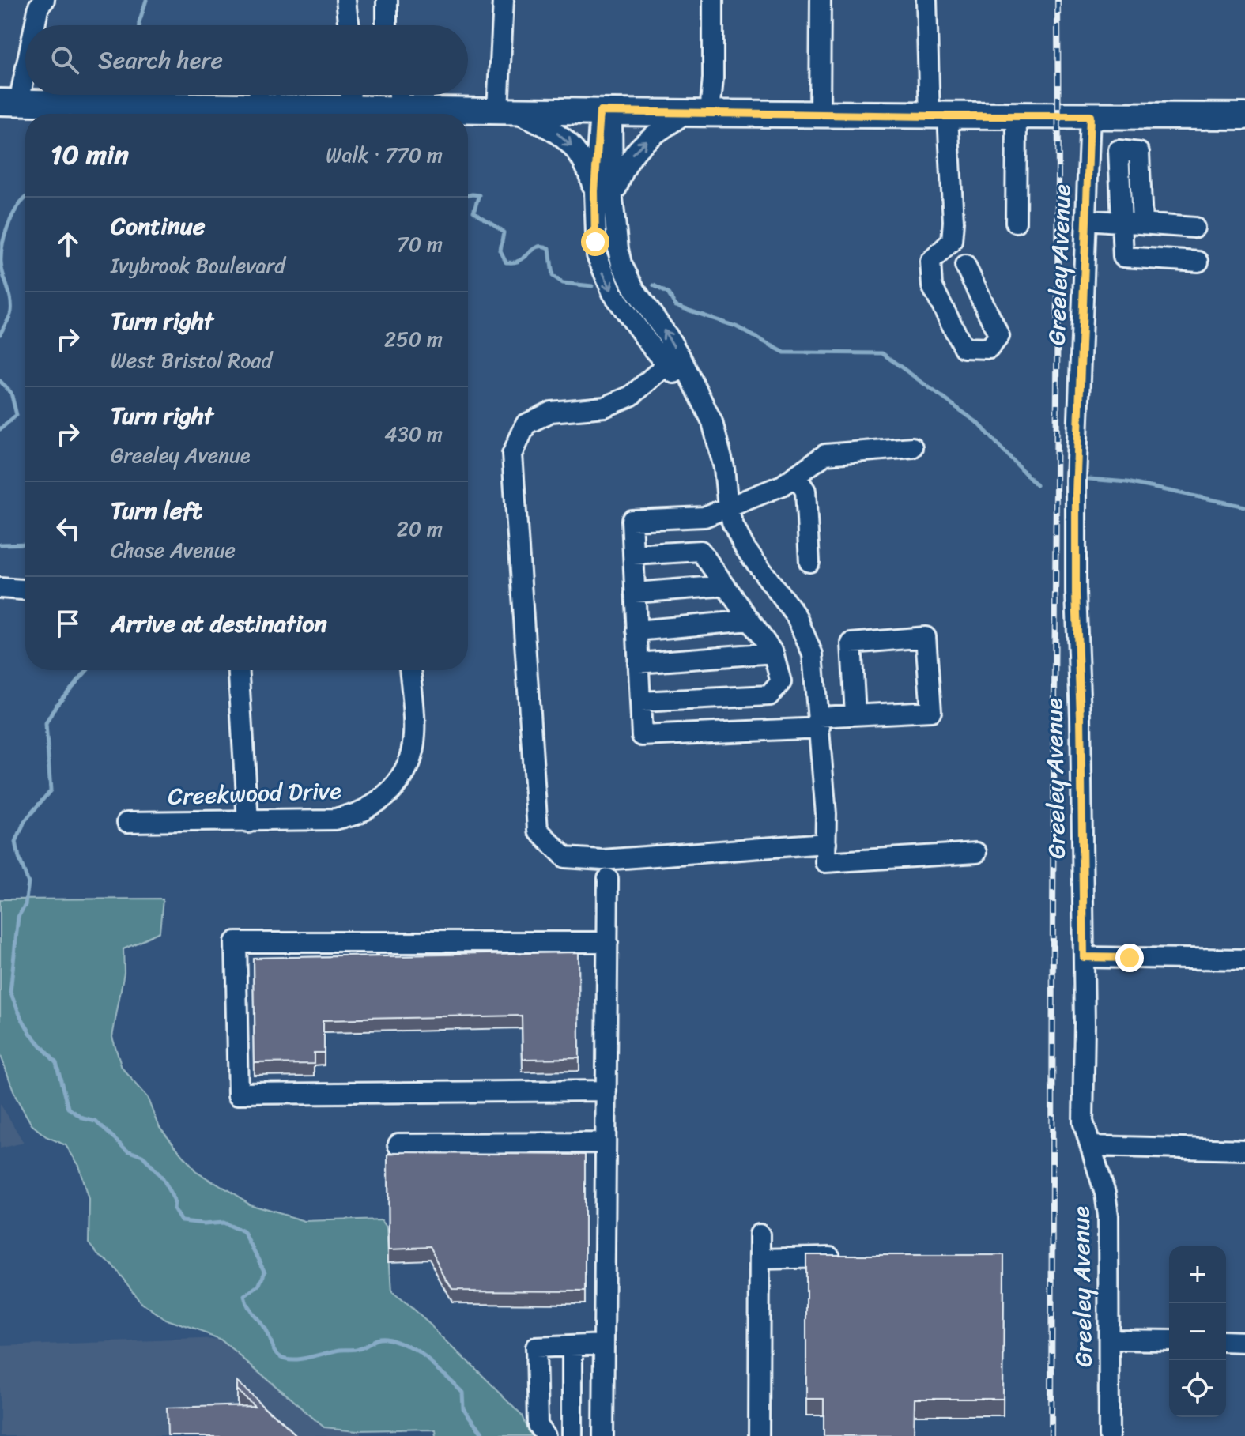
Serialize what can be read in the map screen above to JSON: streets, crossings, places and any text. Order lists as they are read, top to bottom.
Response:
{
  "streets": {
    "street": ["Greeley Avenue", "Creekwood Drive"]
  },
  "page": {
    "search": "Search here",
    "heading": ["10 min", "Walk · 770 m"],
    "list": [
      ["Continue", "Ivybrook Boulevard", "70 m"],
      ["Turn right", "West Bristol Road", "250 m"],
      ["Turn right", "Greeley Avenue", "430 m"],
      ["Turn left", "Chase Avenue", "20 m"],
      "Arrive at destination"
    ],
    "map_buttons": ["+", "−"]
  }
}
